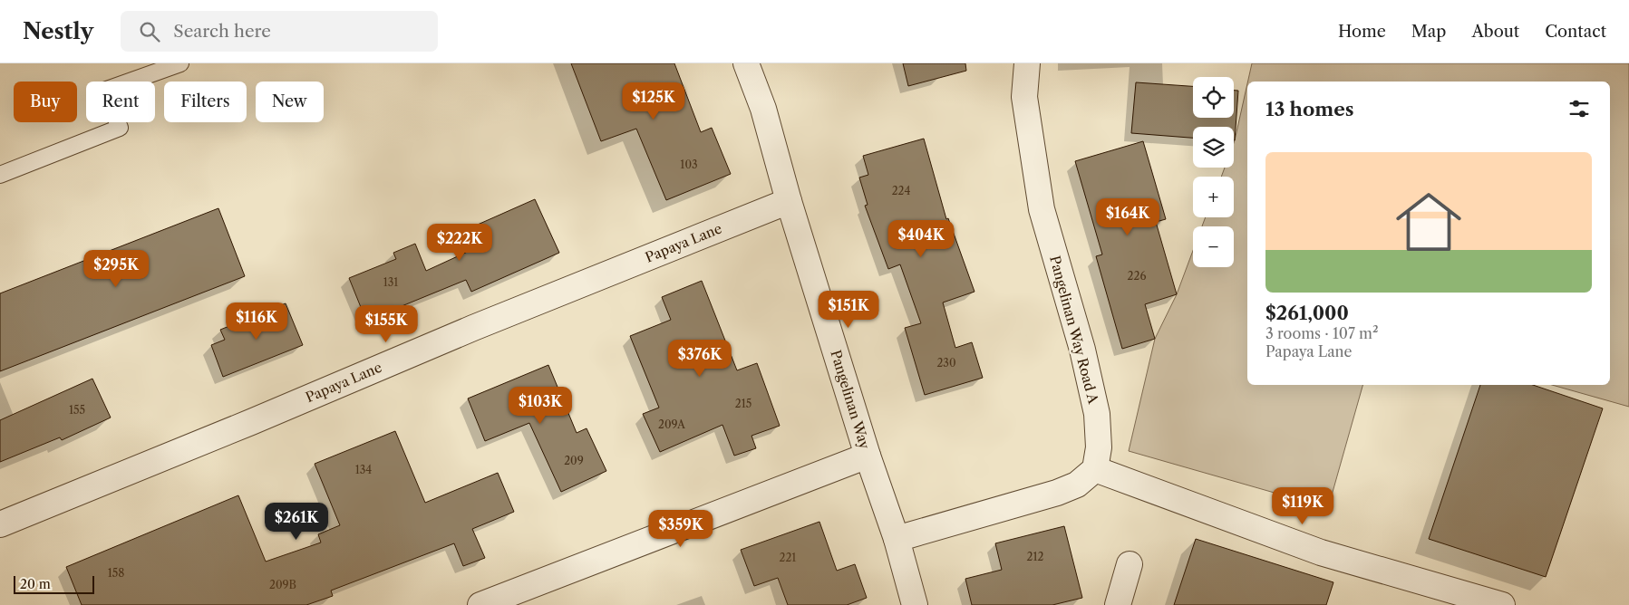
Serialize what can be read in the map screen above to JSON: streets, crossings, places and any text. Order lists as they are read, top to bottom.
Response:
{
  "streets": {
    "street": ["Papaya Lane", "Pangelinan Way Road A", "Pangelinan Way"]
  },
  "crossings": [
    ["Papaya Lane", "Pangelinan Way"]
  ],
  "house_numbers": [
    "103",
    "224",
    "226",
    "131",
    "230",
    "215",
    "155",
    "209A",
    "209",
    "134",
    "212",
    "221",
    "158",
    "209B"
  ],
  "scale_bar": "20 m",
  "page": {
    "header": "Nestly",
    "search": "Search here",
    "nav": [
      "Home",
      "Map",
      "About",
      "Contact"
    ],
    "map_buttons": ["+", "−"],
    "chip": [
      "Buy",
      "Rent",
      "Filters",
      "New"
    ],
    "heading": "13 homes",
    "price": [
      "$125K",
      "$164K",
      "$404K",
      "$222K",
      "$295K",
      "$151K",
      "$116K",
      "$155K",
      "$376K",
      "$103K",
      "$119K",
      "$261K",
      "$359K"
    ],
    "list": [
      {
        "name": "$261,000",
        "note": "3 rooms · 107 m² · Papaya Lane"
      }
    ],
    "scale": "20 m"
  }
}
